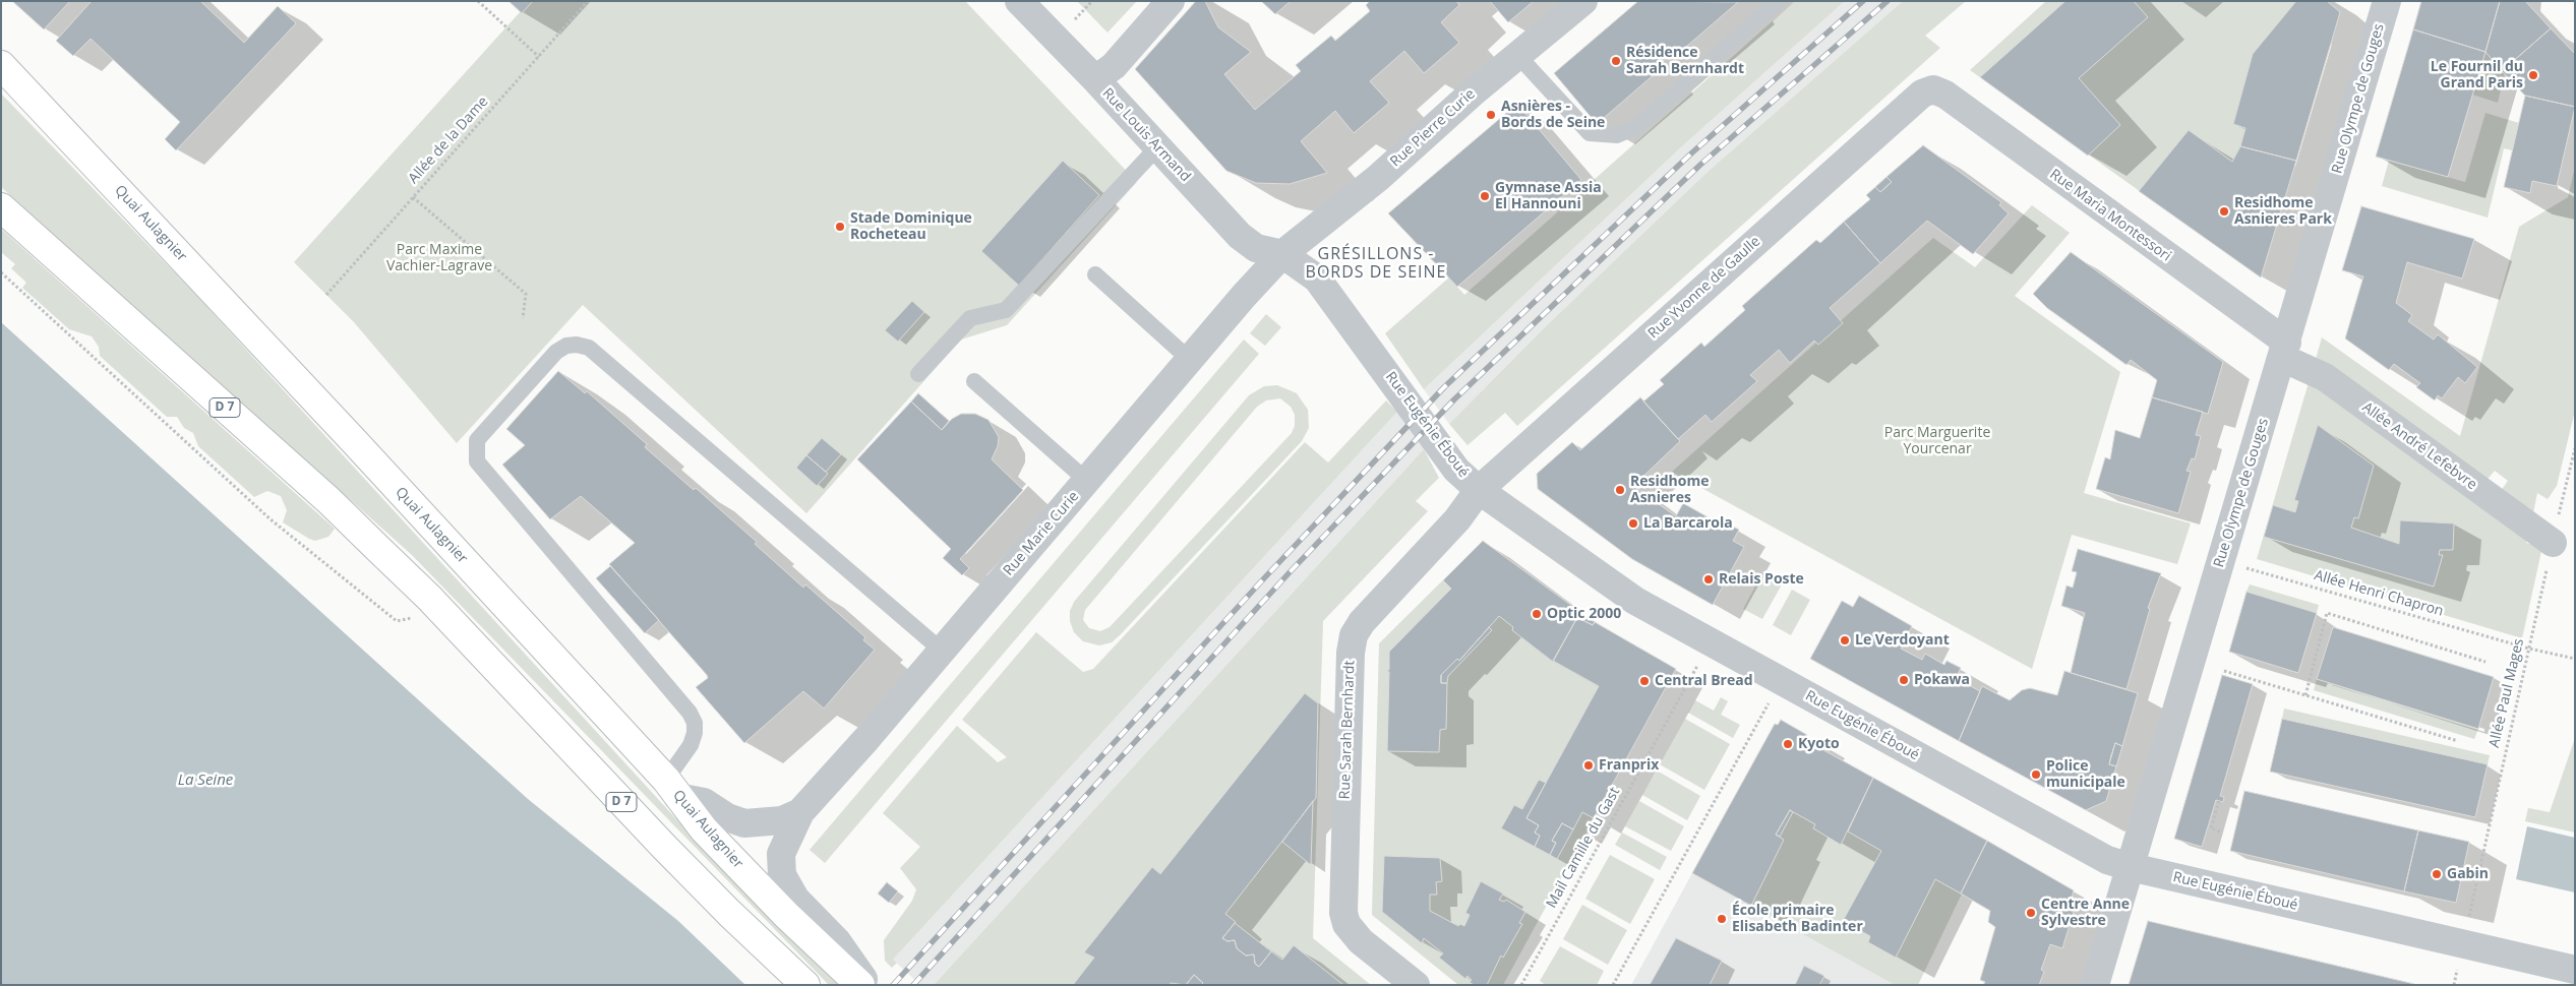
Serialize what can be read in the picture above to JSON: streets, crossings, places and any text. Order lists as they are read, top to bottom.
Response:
{
  "streets": {
    "main road": ["Quai Aulagnier", "D 7"],
    "street": [
      "Rue Olympe de Gouges",
      "Rue Pierre Curie",
      "Rue Louis Armand",
      "Rue Maria Montessori",
      "Rue Yvonne de Gaulle",
      "Rue Eugénie Éboué",
      "Allée André Lefebvre",
      "Rue Marie Curie",
      "Rue Sarah Bernhardt"
    ],
    "path": [
      "Allée de la Dame",
      "Allée Henri Chapron",
      "Allée Paul Mages",
      "Mail Camille du Gast"
    ]
  },
  "crossings": [
    ["Rue Olympe de Gouges", "Rue Maria Montessori"],
    ["Rue Olympe de Gouges", "Rue Eugénie Éboué"],
    ["Rue Olympe de Gouges", "Allée André Lefebvre"],
    ["Rue Olympe de Gouges", "Allée Henri Chapron"],
    ["Rue Pierre Curie", "Rue Louis Armand"],
    ["Rue Pierre Curie", "Rue Eugénie Éboué"],
    ["Rue Pierre Curie", "Rue Marie Curie"],
    ["Rue Louis Armand", "Rue Eugénie Éboué"],
    ["Rue Louis Armand", "Rue Marie Curie"],
    ["Rue Maria Montessori", "Rue Yvonne de Gaulle"],
    ["Rue Maria Montessori", "Allée André Lefebvre"],
    ["Quai Aulagnier", "Rue Marie Curie"],
    ["Rue Yvonne de Gaulle", "Rue Eugénie Éboué"],
    ["Rue Yvonne de Gaulle", "Rue Sarah Bernhardt"],
    ["Rue Eugénie Éboué", "Rue Marie Curie"],
    ["Rue Eugénie Éboué", "Allée Paul Mages"],
    ["Rue Eugénie Éboué", "Rue Sarah Bernhardt"],
    ["Rue Eugénie Éboué", "Mail Camille du Gast"],
    ["Allée André Lefebvre", "Allée Paul Mages"],
    ["Allée Henri Chapron", "Allée Paul Mages"]
  ],
  "districts": ["GRÉSILLONS - BORDS DE SEINE"],
  "water": ["La Seine"],
  "parks": ["Parc Maxime Vachier-Lagrave", "Parc Marguerite Yourcenar"],
  "places": [
    "Résidence Sarah Bernhardt",
    "Le Fournil du Grand Paris",
    "Asnières - Bords de Seine",
    "Gymnase Assia El Hannouni",
    "Residhome Asnieres Park",
    "Stade Dominique Rocheteau",
    "Residhome Asnieres",
    "La Barcarola",
    "Relais Poste",
    "Optic 2000",
    "Le Verdoyant",
    "Pokawa",
    "Central Bread",
    "Kyoto",
    "Franprix",
    "Police municipale",
    "Gabin",
    "Centre Anne Sylvestre",
    "École primaire Elisabeth Badinter"
  ]
}
